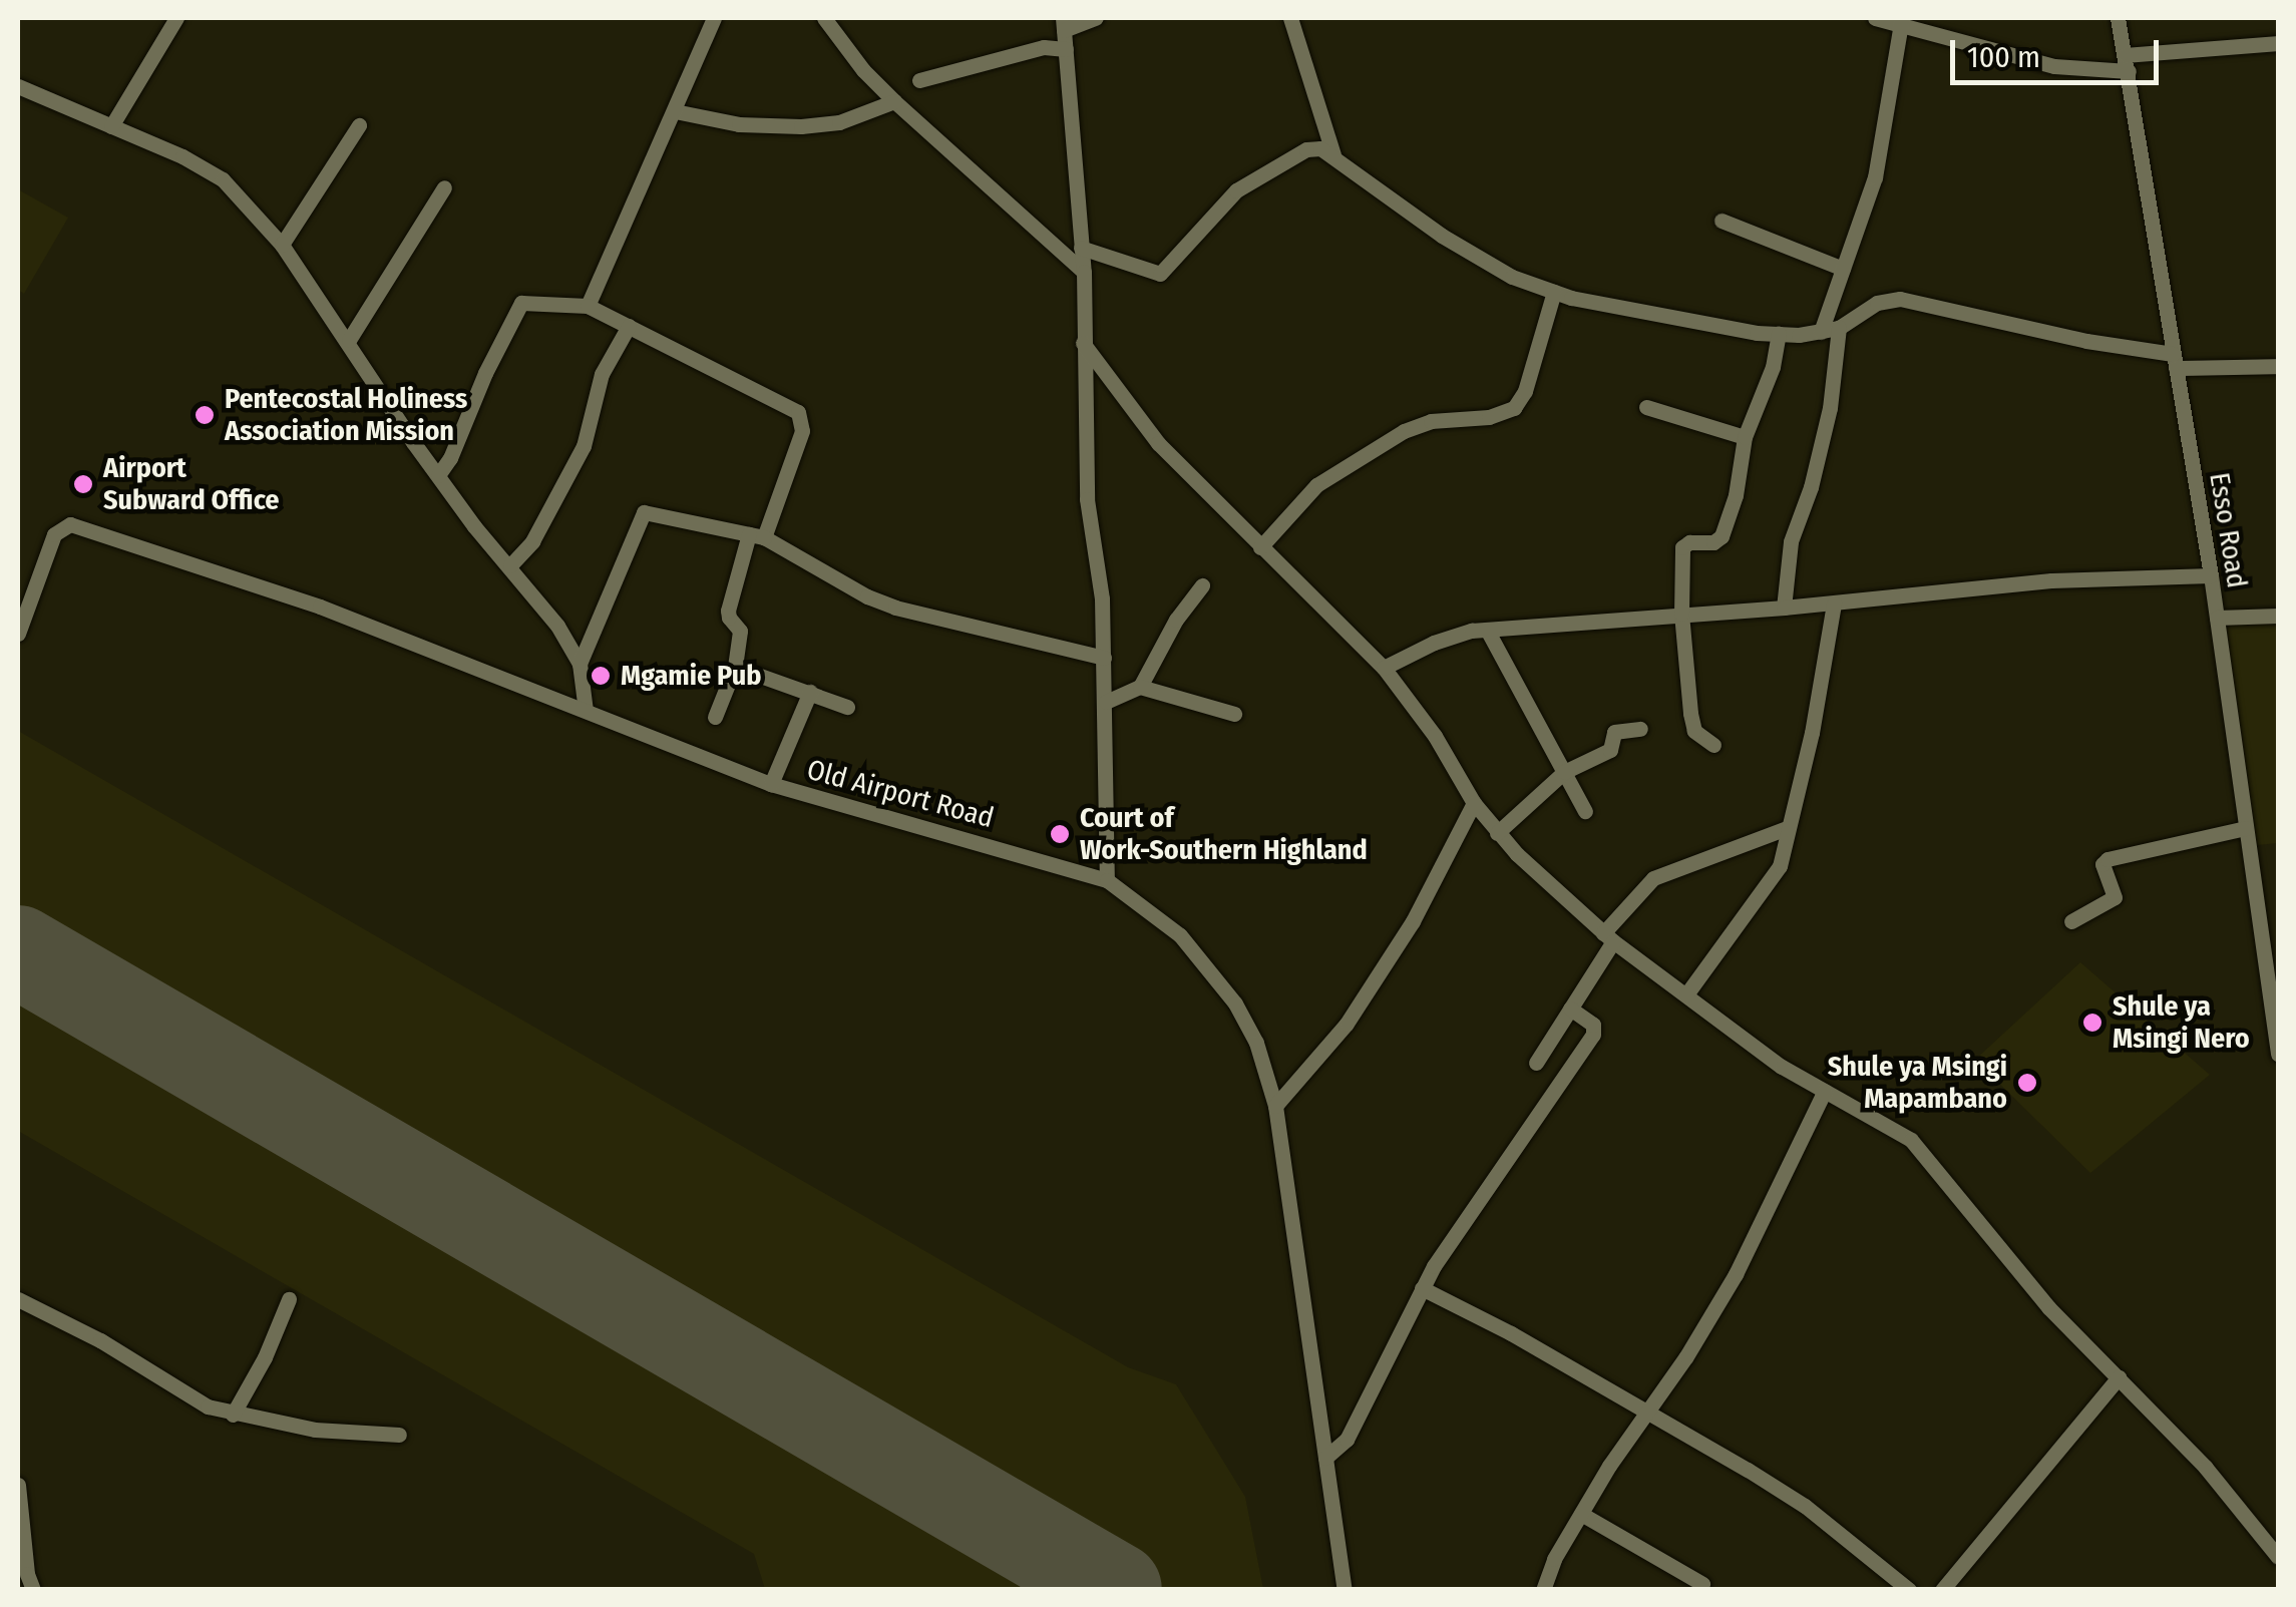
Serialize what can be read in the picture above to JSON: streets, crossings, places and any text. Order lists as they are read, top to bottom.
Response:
{
  "streets": {
    "street": ["Esso Road", "Old Airport Road"]
  },
  "places": [
    "Pentecostal Holiness Association Mission",
    "Airport Subward Office",
    "Mgamie Pub",
    "Court of Work-Southern Highland",
    "Shule ya Msingi Nero",
    "Shule ya Msingi Mapambano"
  ],
  "scale_bar": "100 m"
}
